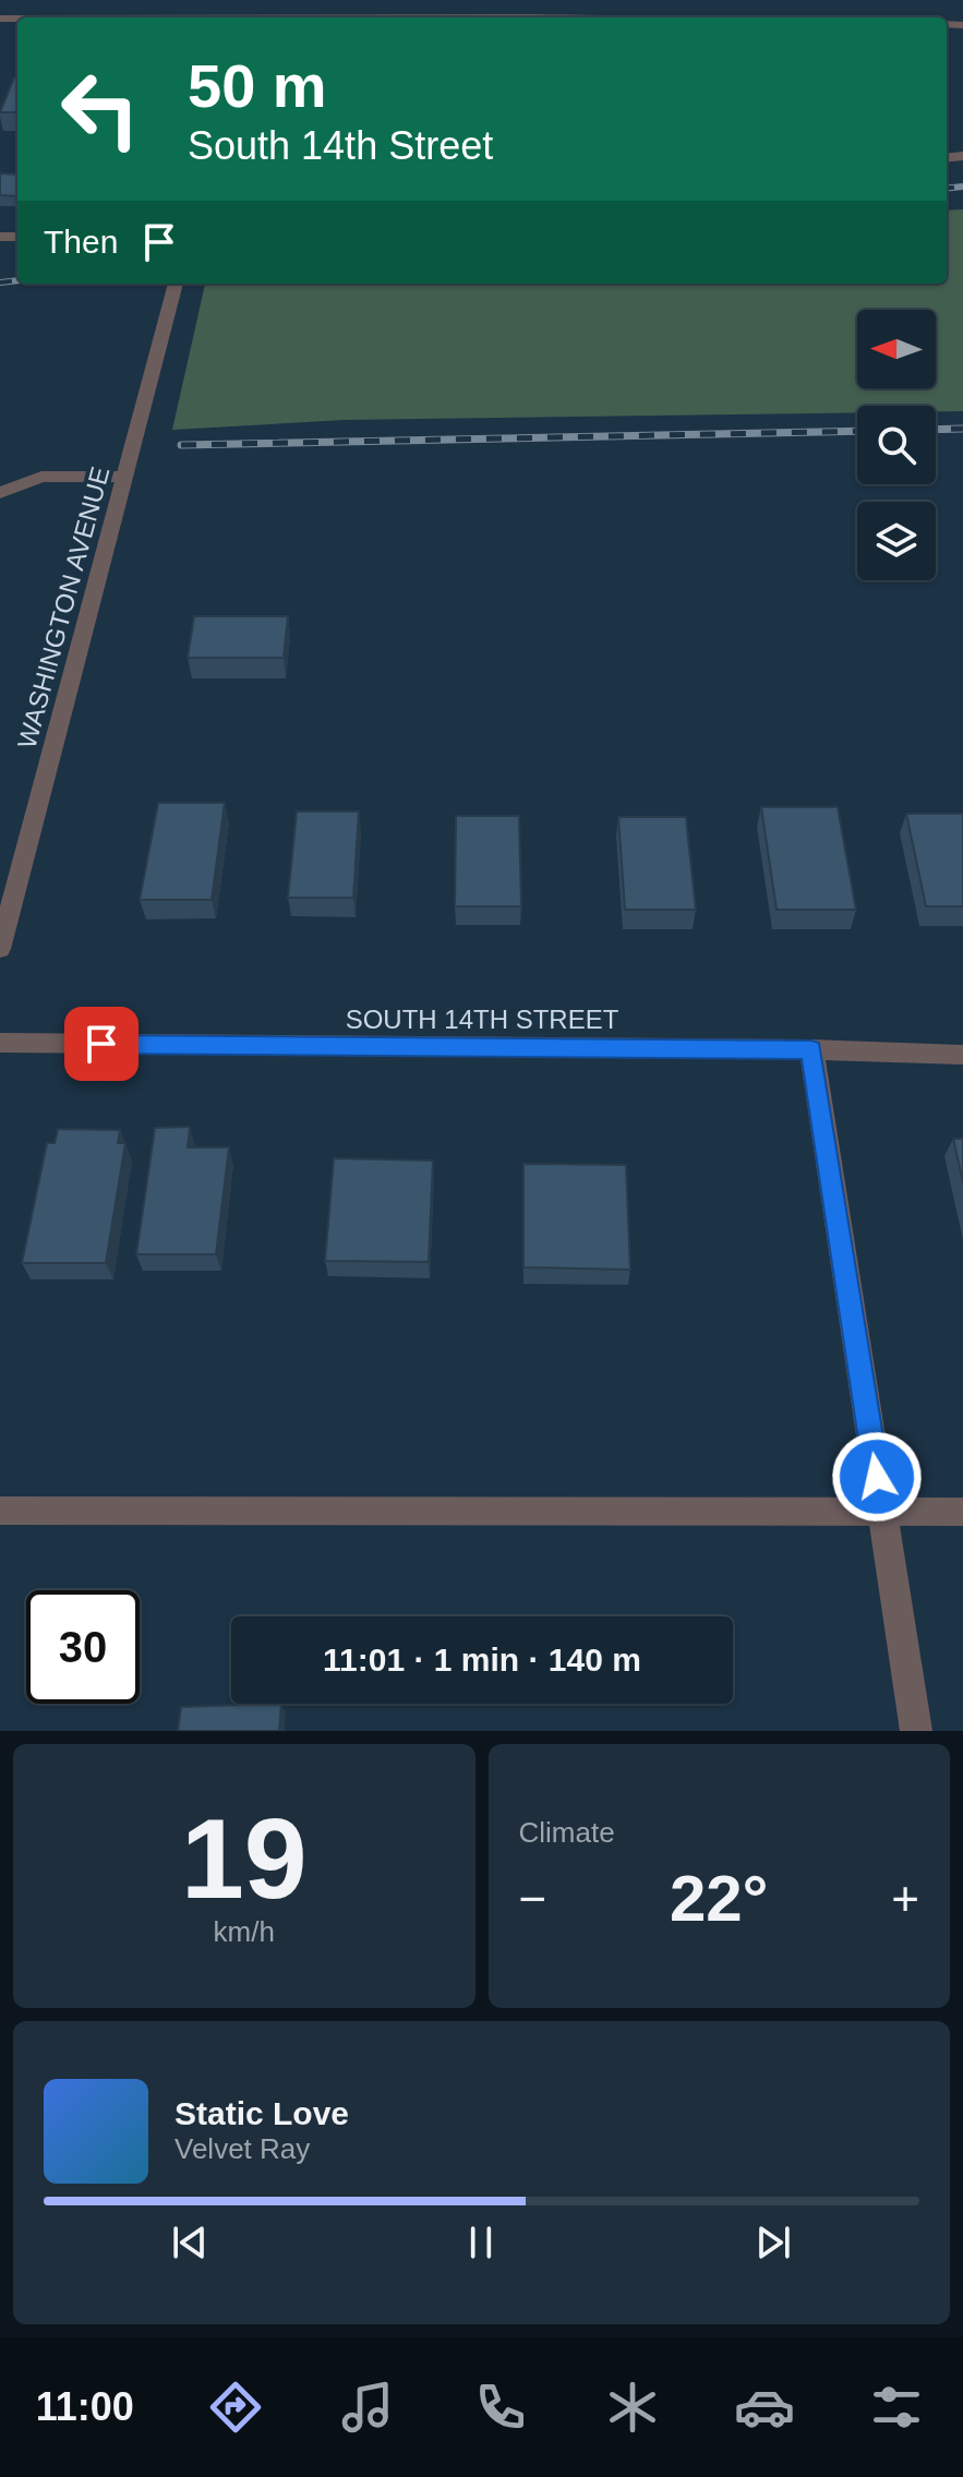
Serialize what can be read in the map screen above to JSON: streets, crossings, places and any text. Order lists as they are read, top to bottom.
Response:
{
  "streets": {
    "street": ["WASHINGTON AVENUE", "SOUTH 14TH STREET"]
  },
  "north": "left",
  "page": {
    "turn": ["50 m", "South 14th Street"],
    "then": "Then",
    "limit": "30",
    "trip": "11:01 · 1 min · 140 m",
    "tile": [
      ["19", "km/h"],
      "Climate"
    ],
    "heat": ["−", "22°", "+"],
    "song": ["Static Love", "Velvet Ray"],
    "tabs": "11:00"
  }
}
